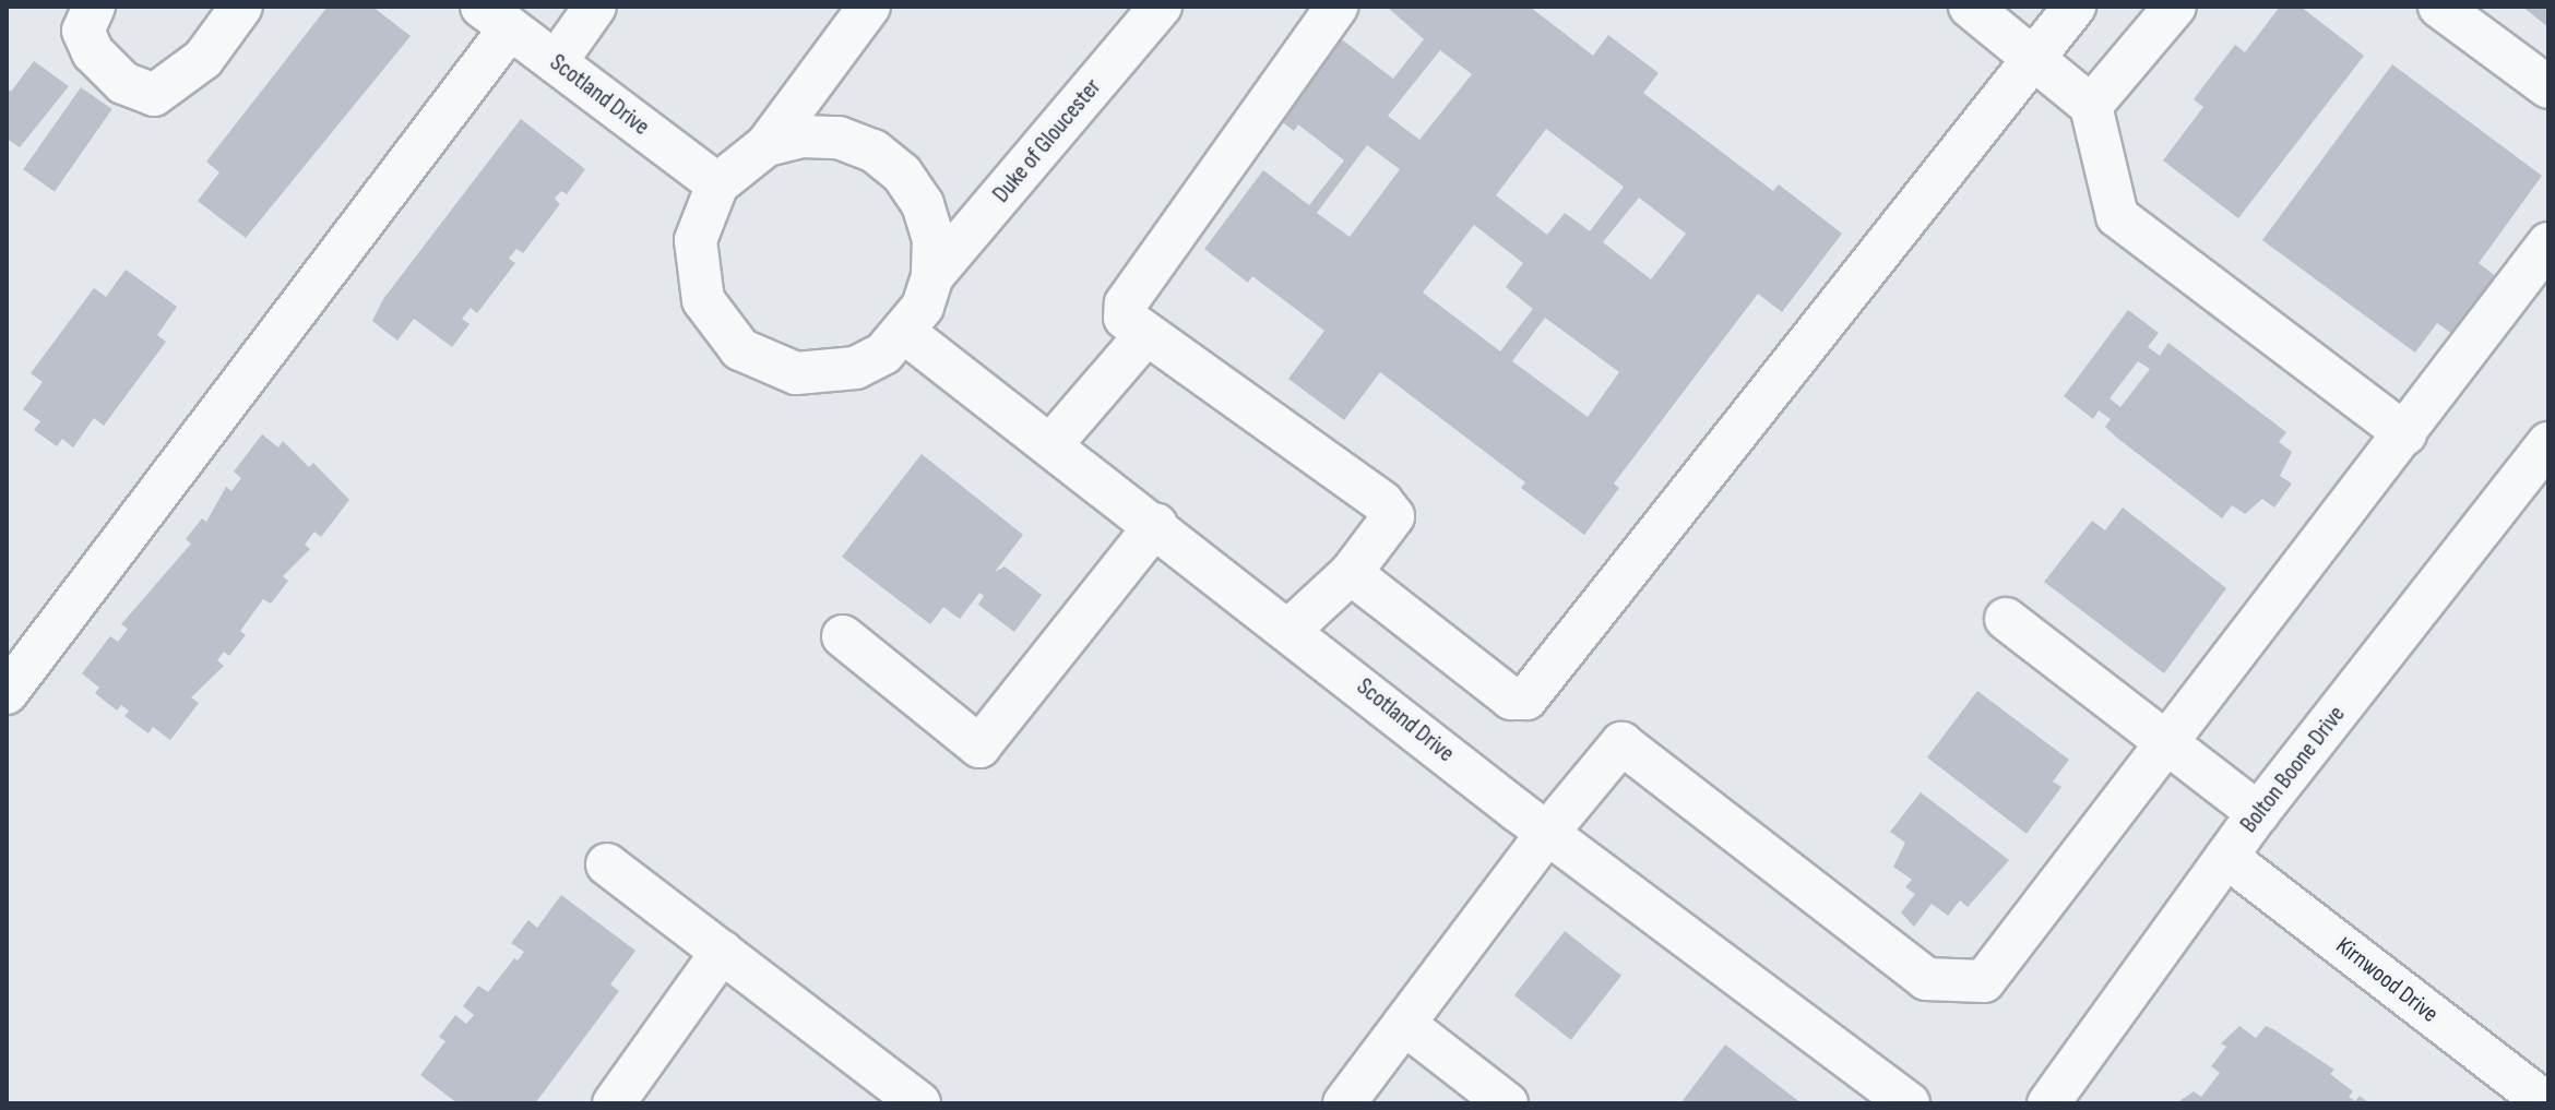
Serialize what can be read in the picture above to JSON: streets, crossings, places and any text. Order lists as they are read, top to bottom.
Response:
{
  "streets": {
    "street": [
      "Scotland Drive",
      "Duke of Gloucester",
      "Bolton Boone Drive",
      "Kirnwood Drive"
    ]
  },
  "crossings": [
    ["Scotland Drive", "Duke of Gloucester"],
    ["Bolton Boone Drive", "Kirnwood Drive"]
  ]
}
